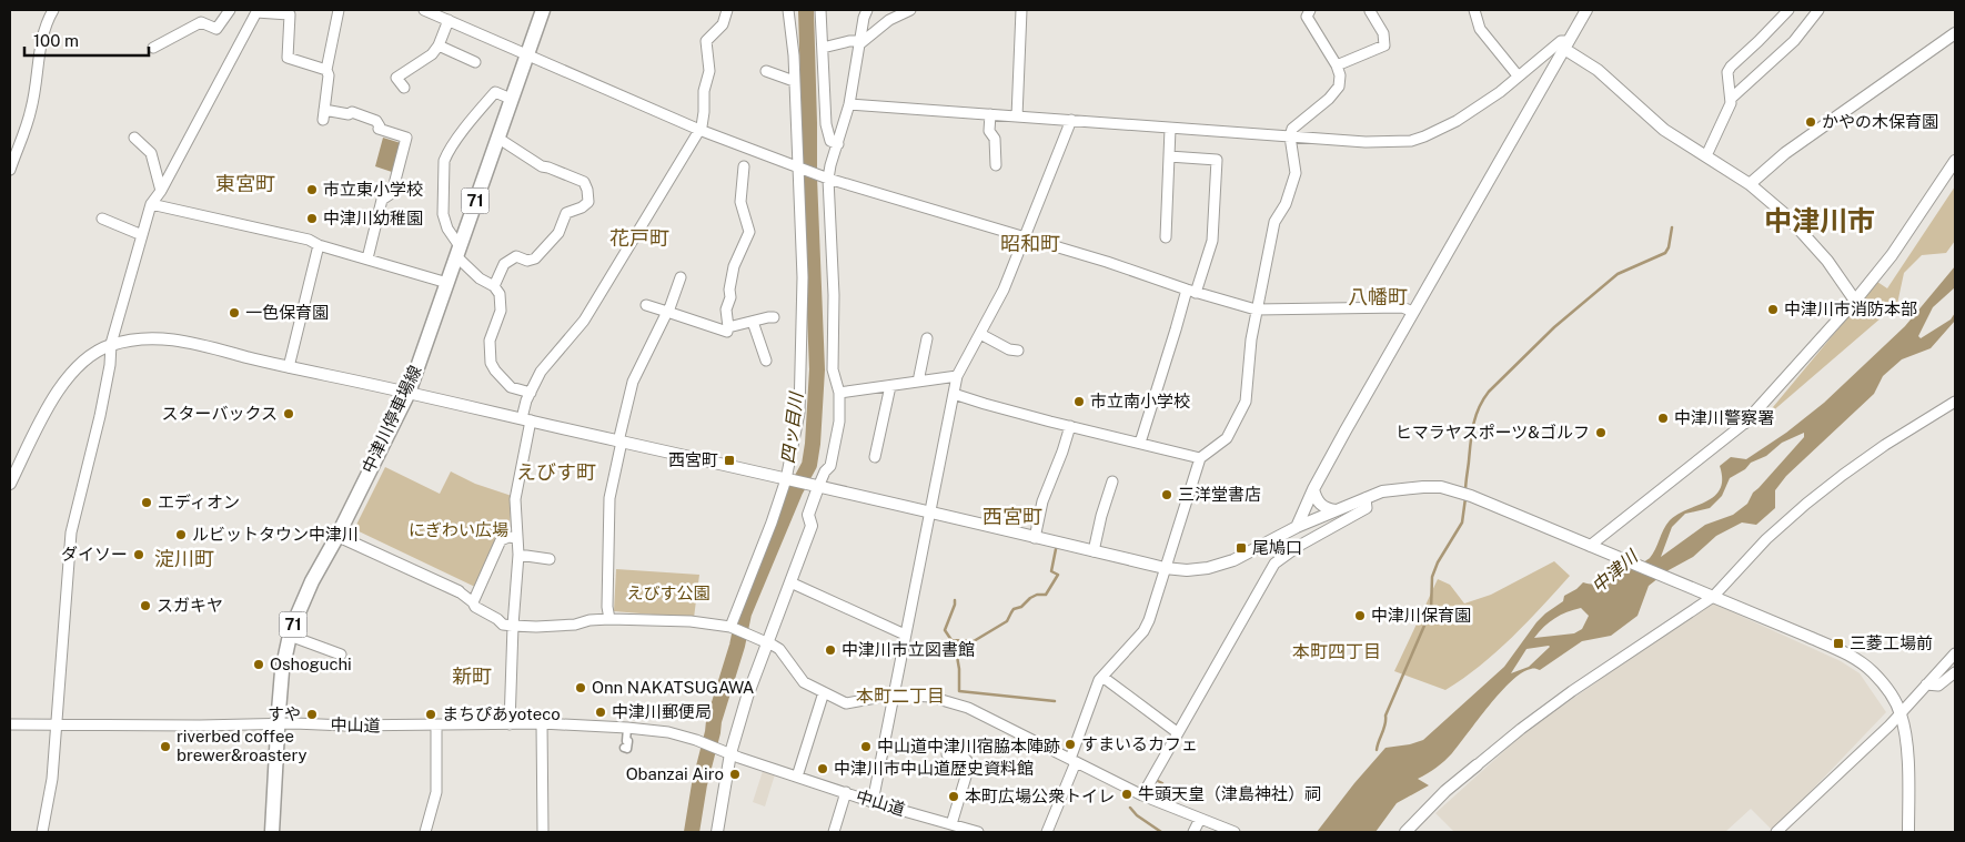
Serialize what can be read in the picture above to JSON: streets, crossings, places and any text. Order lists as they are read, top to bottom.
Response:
{
  "streets": {
    "main road": ["71", "中津川停車場線"],
    "street": ["中山道"]
  },
  "crossings": [
    ["中津川停車場線", "中山道"]
  ],
  "districts": [
    "東宮町",
    "中津川市",
    "花戸町",
    "昭和町",
    "八幡町",
    "えびす町",
    "西宮町",
    "淀川町",
    "本町四丁目",
    "新町",
    "本町二丁目"
  ],
  "water": ["四ッ目川", "中津川"],
  "parks": ["にぎわい広場", "えびす公園"],
  "places": {
    "other": [
      "かやの木保育園",
      "市立東小学校",
      "中津川幼稚園",
      "中津川市消防本部",
      "一色保育園",
      "市立南小学校",
      "スターバックス",
      "中津川警察署",
      "ヒマラヤスポーツ&ゴルフ",
      "三洋堂書店",
      "エディオン",
      "ルビットタウン中津川",
      "ダイソー",
      "スガキヤ",
      "中津川保育園",
      "中津川市立図書館",
      "Oshoguchi",
      "Onn NAKATSUGAWA",
      "中津川郵便局",
      "すや",
      "まちぴあyoteco",
      "すまいるカフェ",
      "riverbed coffee brewer&roastery",
      "中山道中津川宿脇本陣跡",
      "中津川市中山道歴史資料館",
      "Obanzai Airo",
      "牛頭天皇（津島神社）祠",
      "本町広場公衆トイレ"
    ],
    "transit": ["西宮町", "尾鳩口", "三菱工場前"]
  },
  "scale_bar": "100 m"
}
